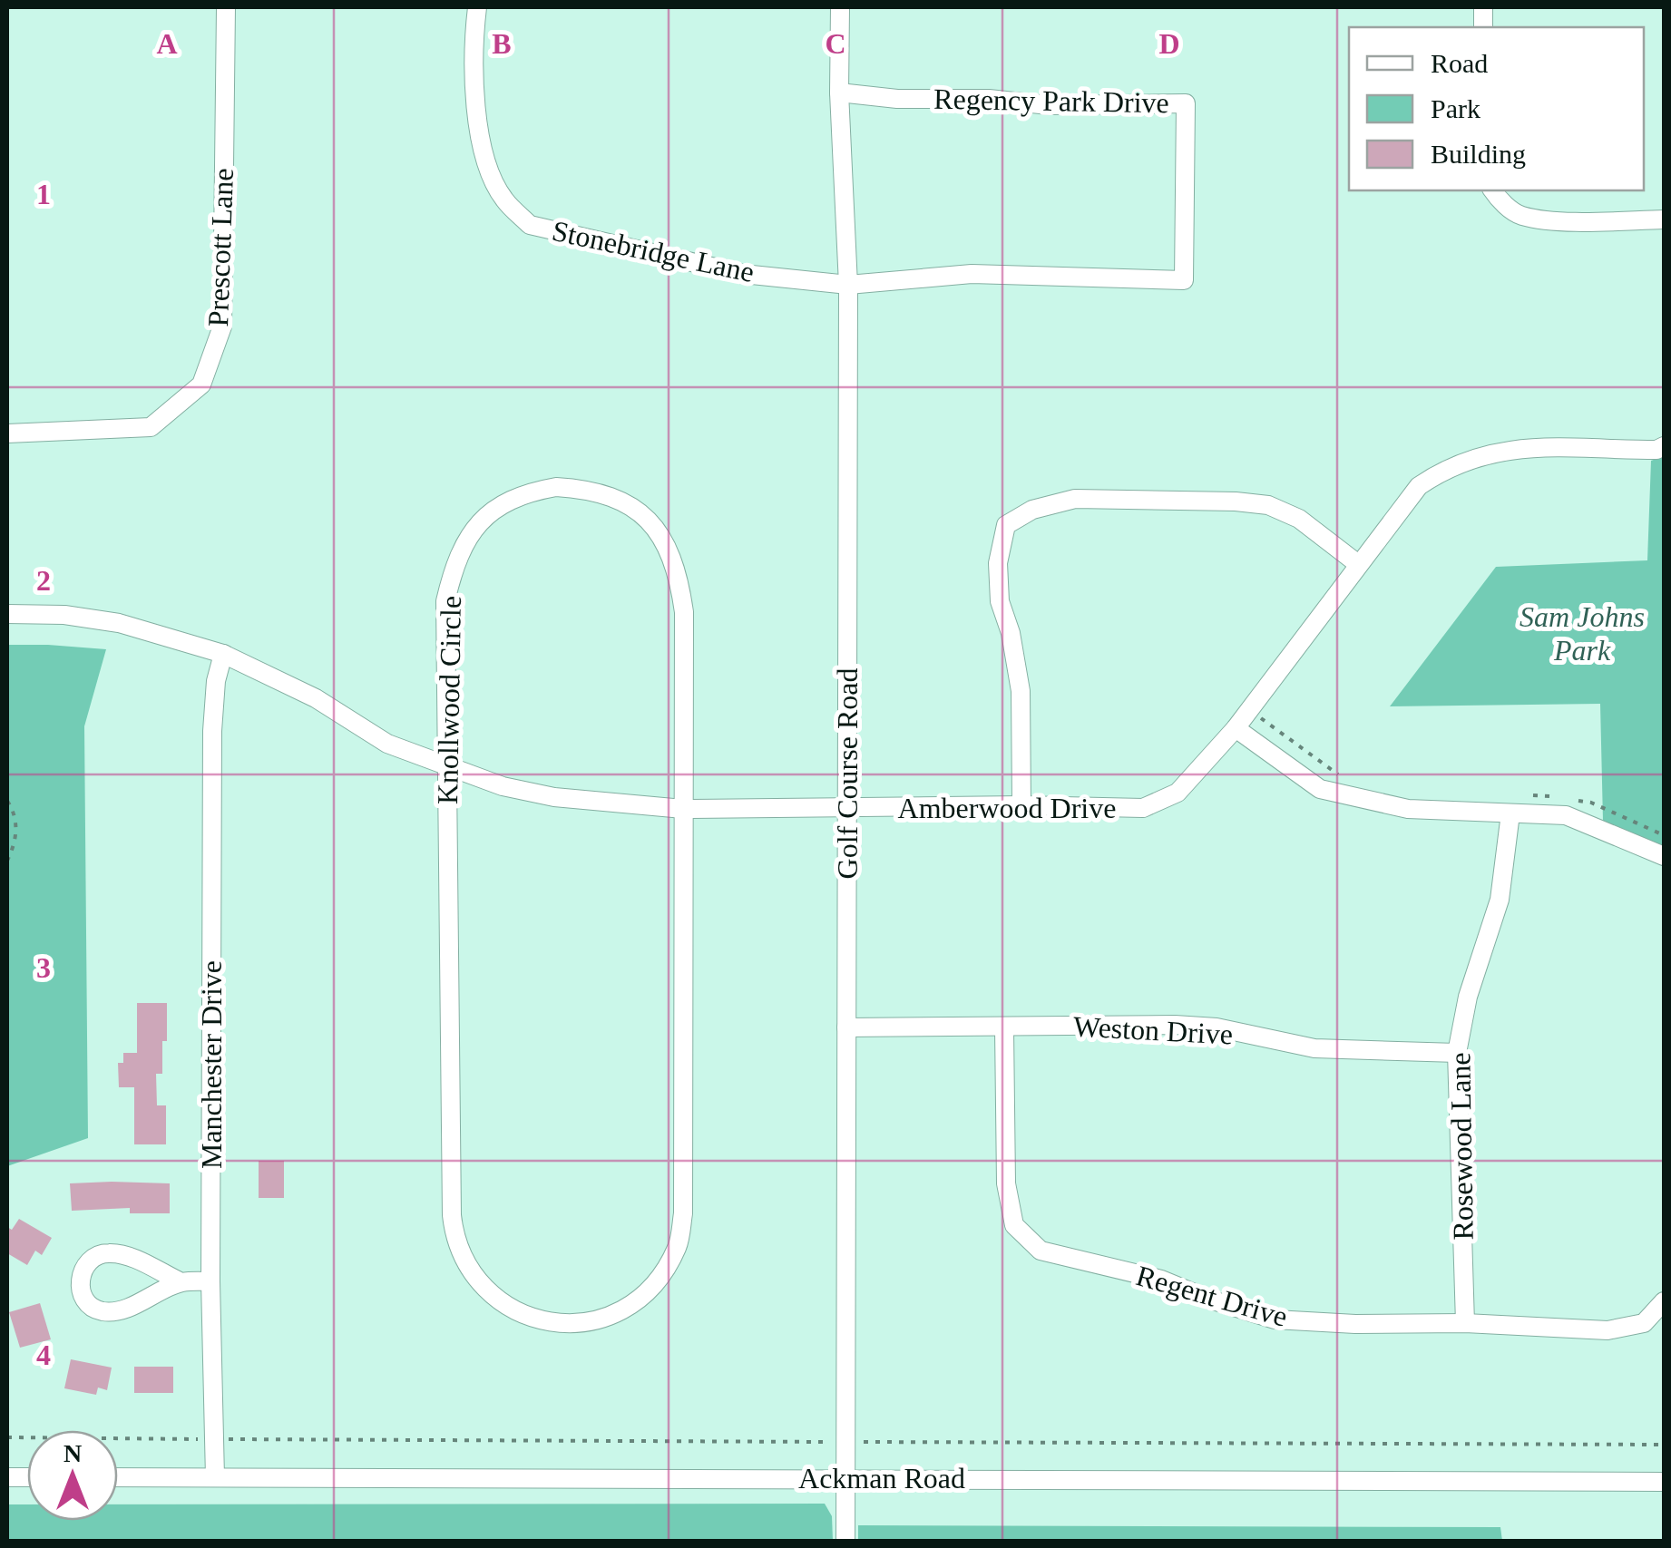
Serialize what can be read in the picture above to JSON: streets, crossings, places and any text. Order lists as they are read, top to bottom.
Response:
{
  "streets": {
    "street": [
      "Regency Park Drive",
      "Prescott Lane",
      "Stonebridge Lane",
      "Knollwood Circle",
      "Golf Course Road",
      "Amberwood Drive",
      "Weston Drive",
      "Manchester Drive",
      "Rosewood Lane",
      "Regent Drive",
      "Ackman Road"
    ]
  },
  "crossings": [
    ["Regency Park Drive", "Stonebridge Lane"],
    ["Regency Park Drive", "Golf Course Road"],
    ["Stonebridge Lane", "Golf Course Road"],
    ["Knollwood Circle", "Amberwood Drive"],
    ["Golf Course Road", "Amberwood Drive"],
    ["Golf Course Road", "Weston Drive"],
    ["Golf Course Road", "Ackman Road"],
    ["Amberwood Drive", "Manchester Drive"],
    ["Weston Drive", "Rosewood Lane"],
    ["Weston Drive", "Regent Drive"],
    ["Manchester Drive", "Ackman Road"],
    ["Rosewood Lane", "Regent Drive"]
  ],
  "parks": ["Sam Johns Park"],
  "legend": ["Road", "Park", "Building"],
  "north": "top",
  "grid": {
    "columns": [
      "A",
      "B",
      "C",
      "D"
    ],
    "rows": [
      "1",
      "2",
      "3",
      "4"
    ]
  }
}
